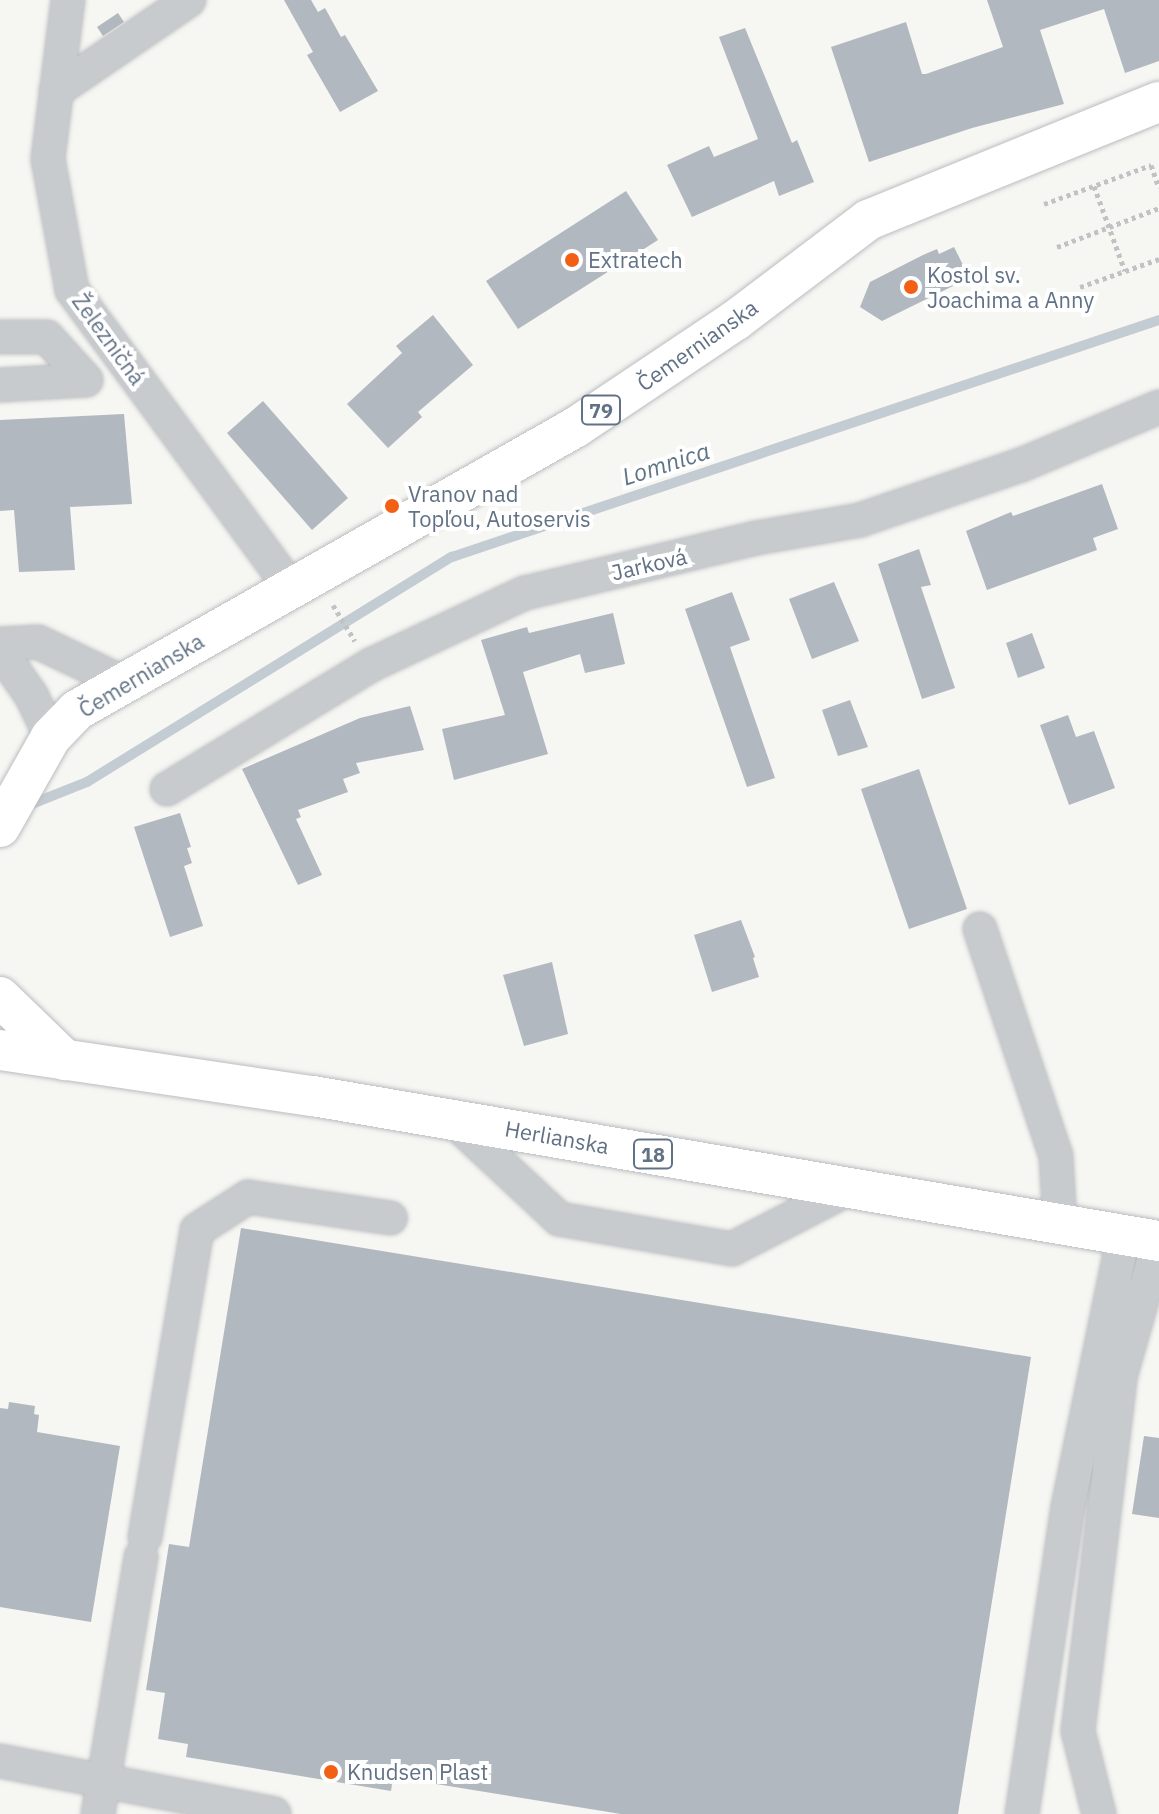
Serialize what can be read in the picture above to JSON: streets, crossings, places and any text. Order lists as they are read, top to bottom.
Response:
{
  "streets": {
    "main road": [
      "Čemernianska",
      "79",
      "Herlianska",
      "18"
    ],
    "street": ["Železničná", "Jarková"]
  },
  "crossings": [
    ["Železničná", "Čemernianska"]
  ],
  "water": ["Lomnica"],
  "places": [
    "Extratech",
    "Kostol sv. Joachima a Anny",
    "Vranov nad Topľou, Autoservis",
    "Knudsen Plast"
  ]
}
